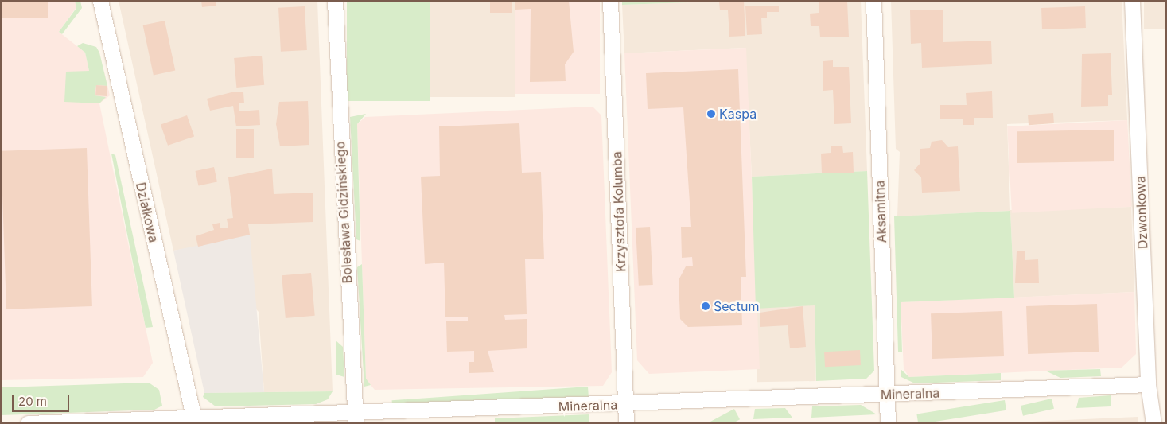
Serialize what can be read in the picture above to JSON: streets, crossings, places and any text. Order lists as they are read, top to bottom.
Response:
{
  "streets": {
    "street": [
      "Krzysztofa Kolumba",
      "Aksamitna",
      "Działkowa",
      "Bolesława Gidzińskiego",
      "Dzwonkowa",
      "Mineralna"
    ]
  },
  "crossings": [
    ["Krzysztofa Kolumba", "Mineralna"],
    ["Aksamitna", "Mineralna"],
    ["Działkowa", "Mineralna"],
    ["Bolesława Gidzińskiego", "Mineralna"],
    ["Dzwonkowa", "Mineralna"]
  ],
  "places": ["Kaspa", "Sectum"],
  "scale_bar": "20 m"
}
